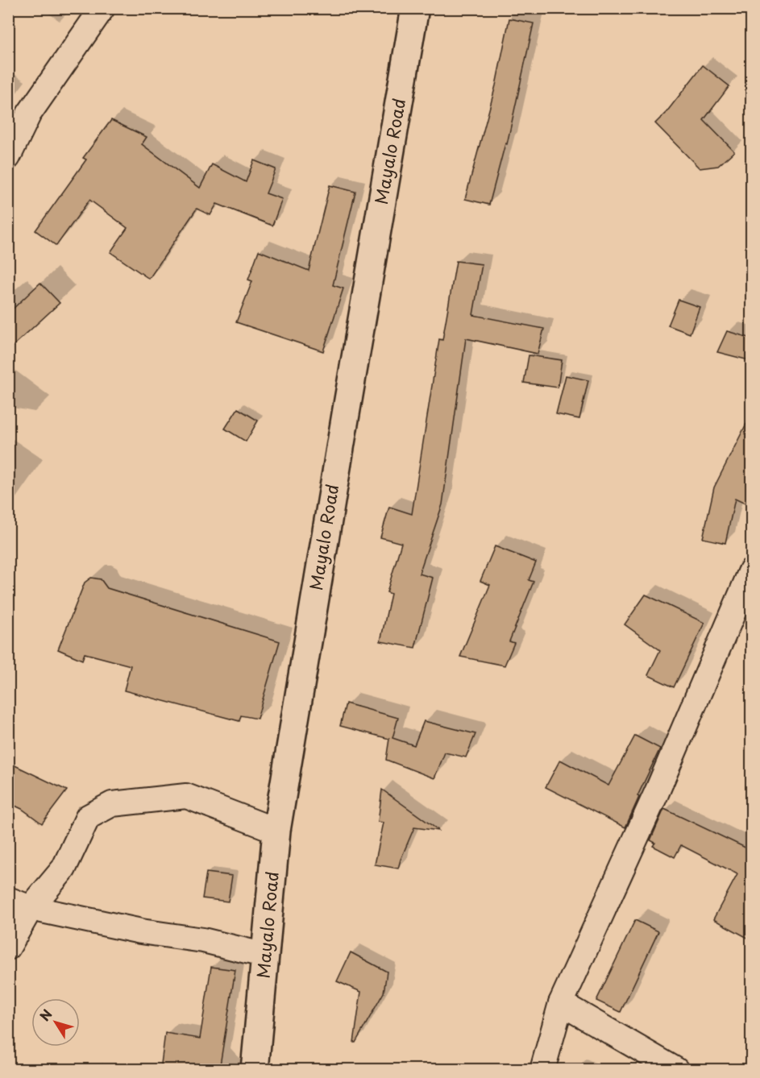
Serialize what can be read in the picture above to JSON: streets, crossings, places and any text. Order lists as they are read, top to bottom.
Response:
{
  "streets": {
    "street": ["Mayalo Road"]
  },
  "north": "top left"
}
